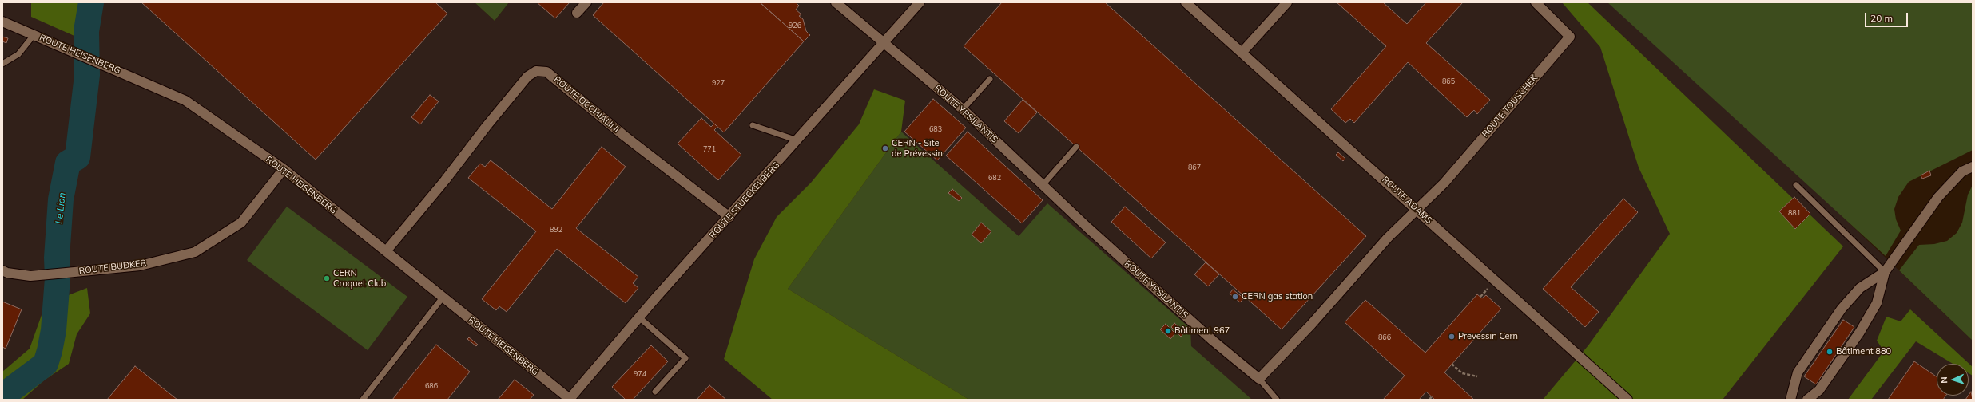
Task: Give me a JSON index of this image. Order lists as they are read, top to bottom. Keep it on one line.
{"streets":{"street":["ROUTE HEISENBERG","ROUTE OCCHIALINI","ROUTE TOUSCHEK","ROUTE YPSILANTIS","ROUTE STUECKELBERG","ROUTE ADAMS","ROUTE BUDKER"]},"crossings":[["ROUTE HEISENBERG","ROUTE OCCHIALINI"],["ROUTE HEISENBERG","ROUTE STUECKELBERG"],["ROUTE HEISENBERG","ROUTE BUDKER"],["ROUTE OCCHIALINI","ROUTE STUECKELBERG"],["ROUTE TOUSCHEK","ROUTE ADAMS"],["ROUTE YPSILANTIS","ROUTE STUECKELBERG"]],"water":["Le Lion"],"places":["CERN - Site de Prévessin","CERN Croquet Club","CERN gas station","Bâtiment 967","Prevessin Cern","Bâtiment 880"],"house_numbers":["926","865","927","683","771","867","682","881","892","866","974","686"],"scale_bar":"20 m","north":"left"}
